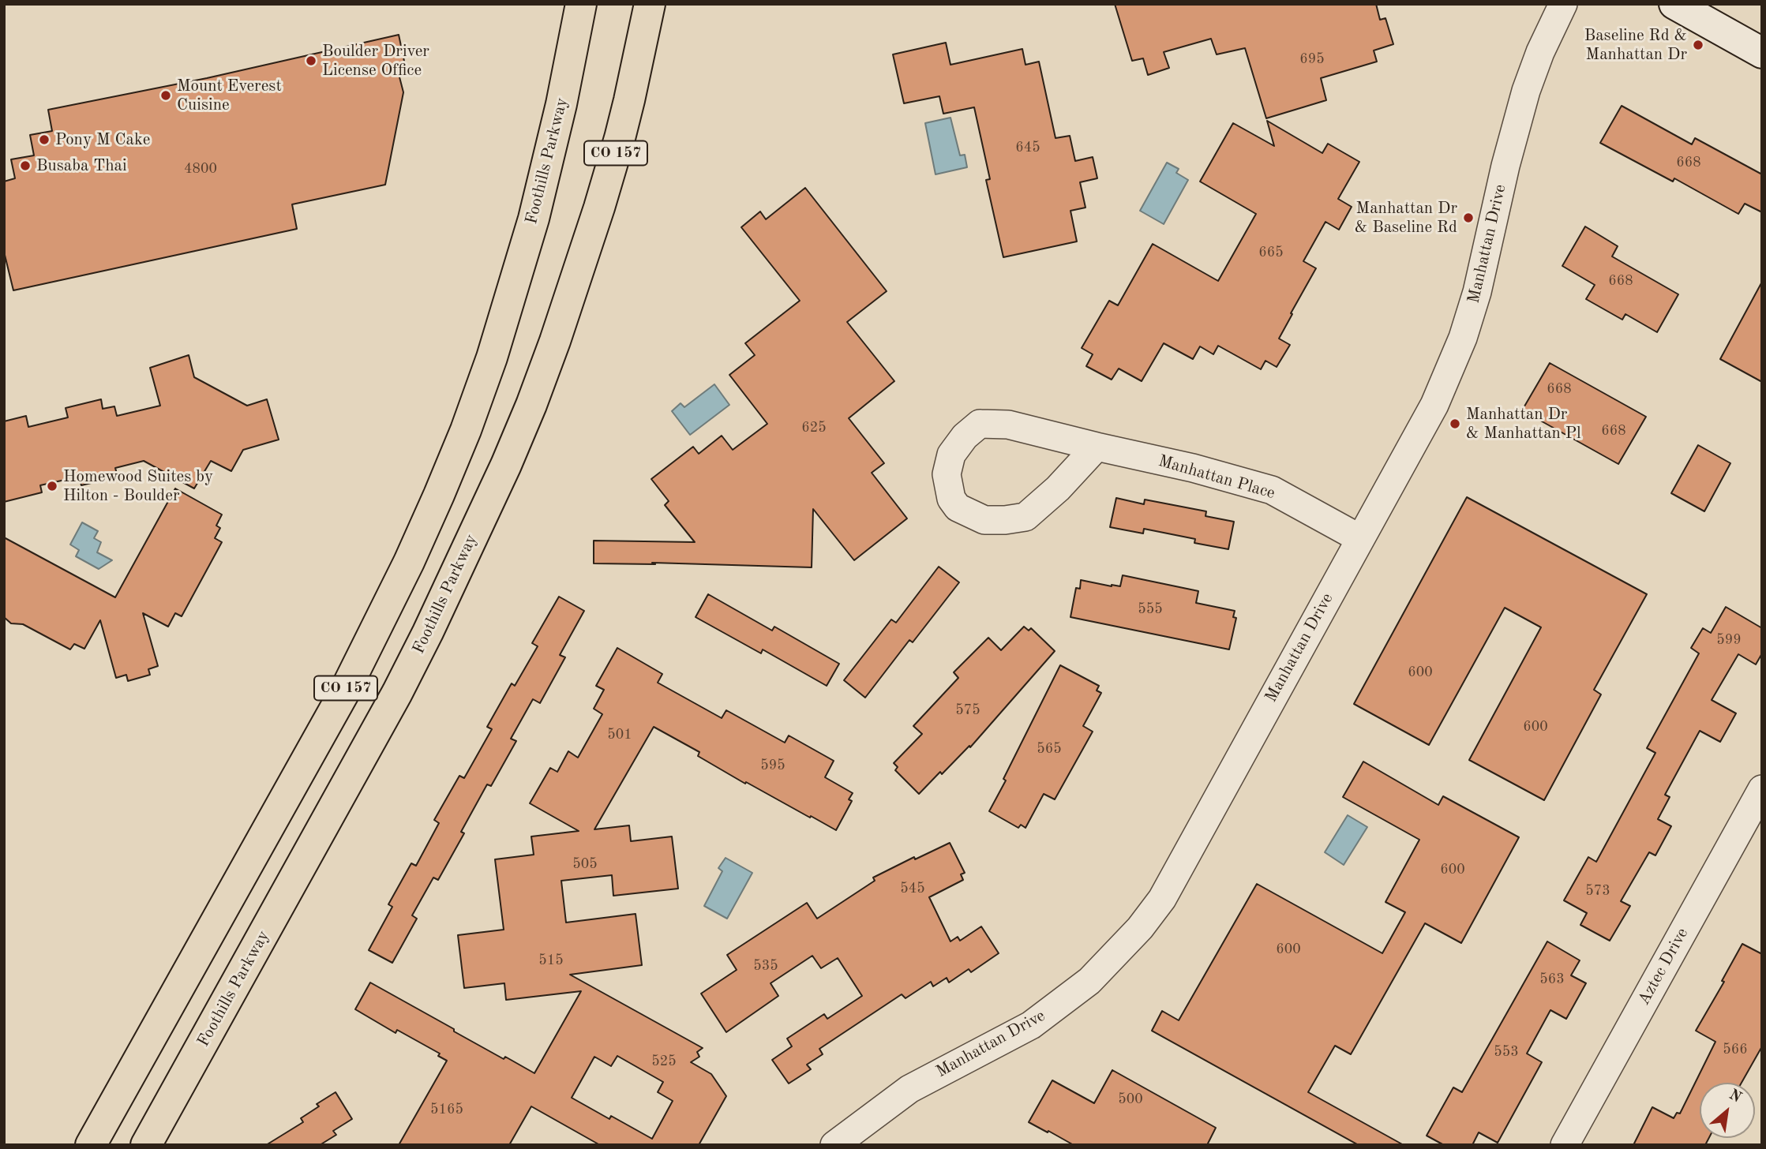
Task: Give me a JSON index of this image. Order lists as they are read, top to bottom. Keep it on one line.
{"streets":{"highway":["CO 157","Foothills Parkway"],"street":["Manhattan Drive","Manhattan Place","Aztec Drive"]},"crossings":[["Manhattan Drive","Manhattan Place"]],"places":["Baseline Rd & Manhattan Dr","Boulder Driver License Office","Mount Everest Cuisine","Pony M Cake","Busaba Thai","Manhattan Dr & Baseline Rd","Manhattan Dr & Manhattan Pl","Homewood Suites by Hilton - Boulder"],"house_numbers":["695","645","668","4800","665","668","668","625","668","555","599","600","575","600","501","565","595","505","600","545","573","600","515","535","563","566","553","525","500","5165"],"north":"top right"}
